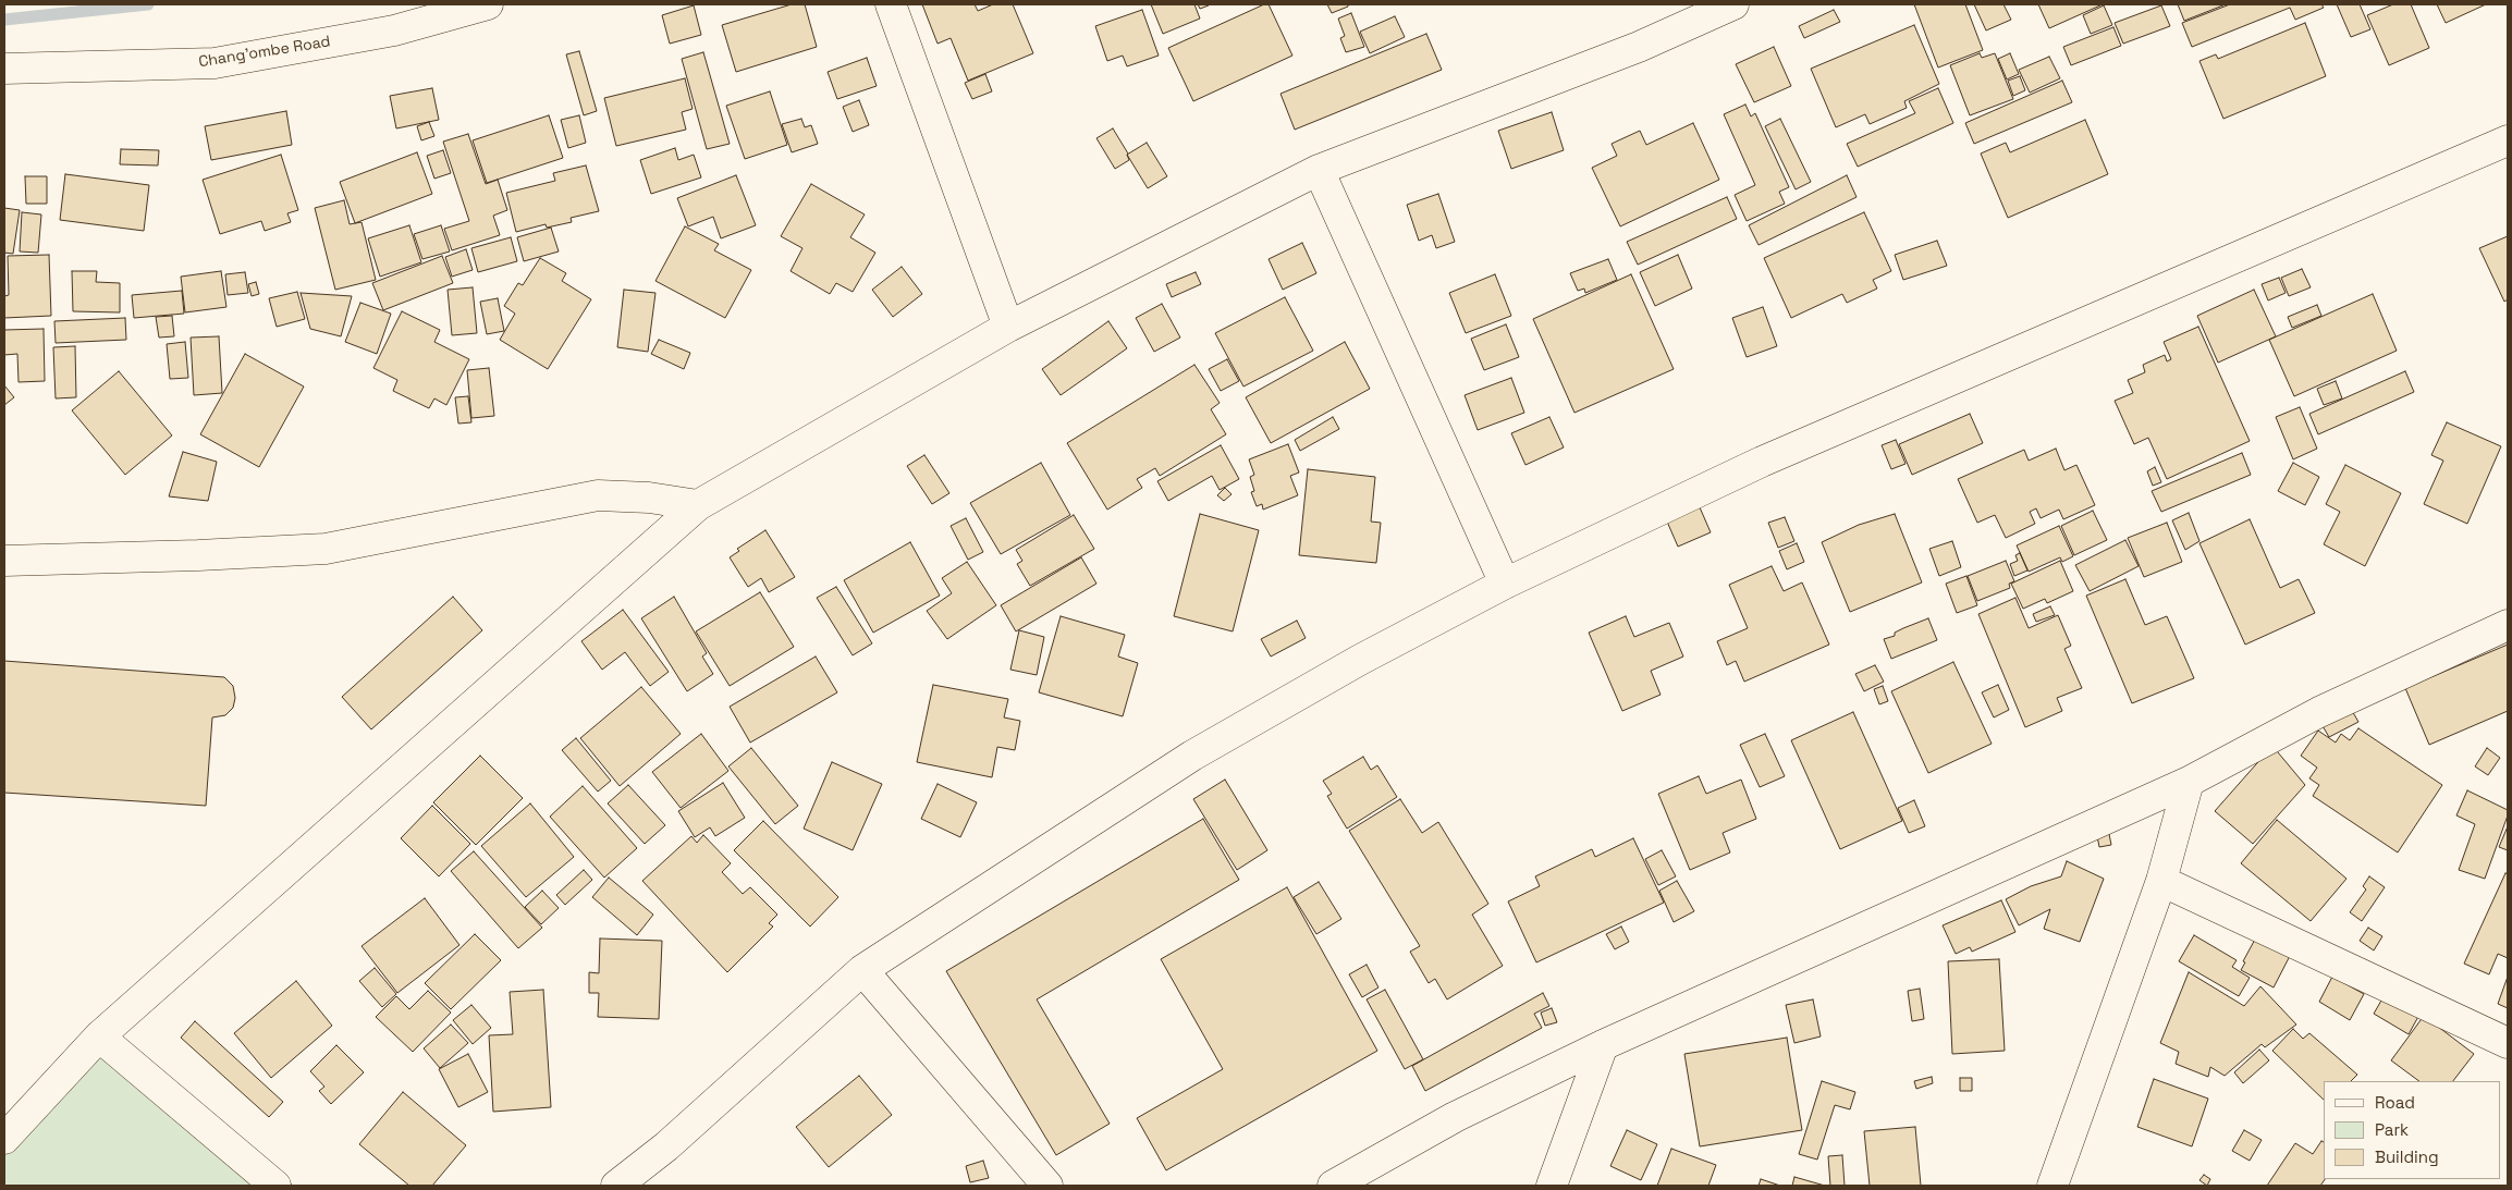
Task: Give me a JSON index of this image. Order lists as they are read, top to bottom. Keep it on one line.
{"streets":{"street":["Chang'ombe Road"]},"legend":["Road","Park","Building"]}
